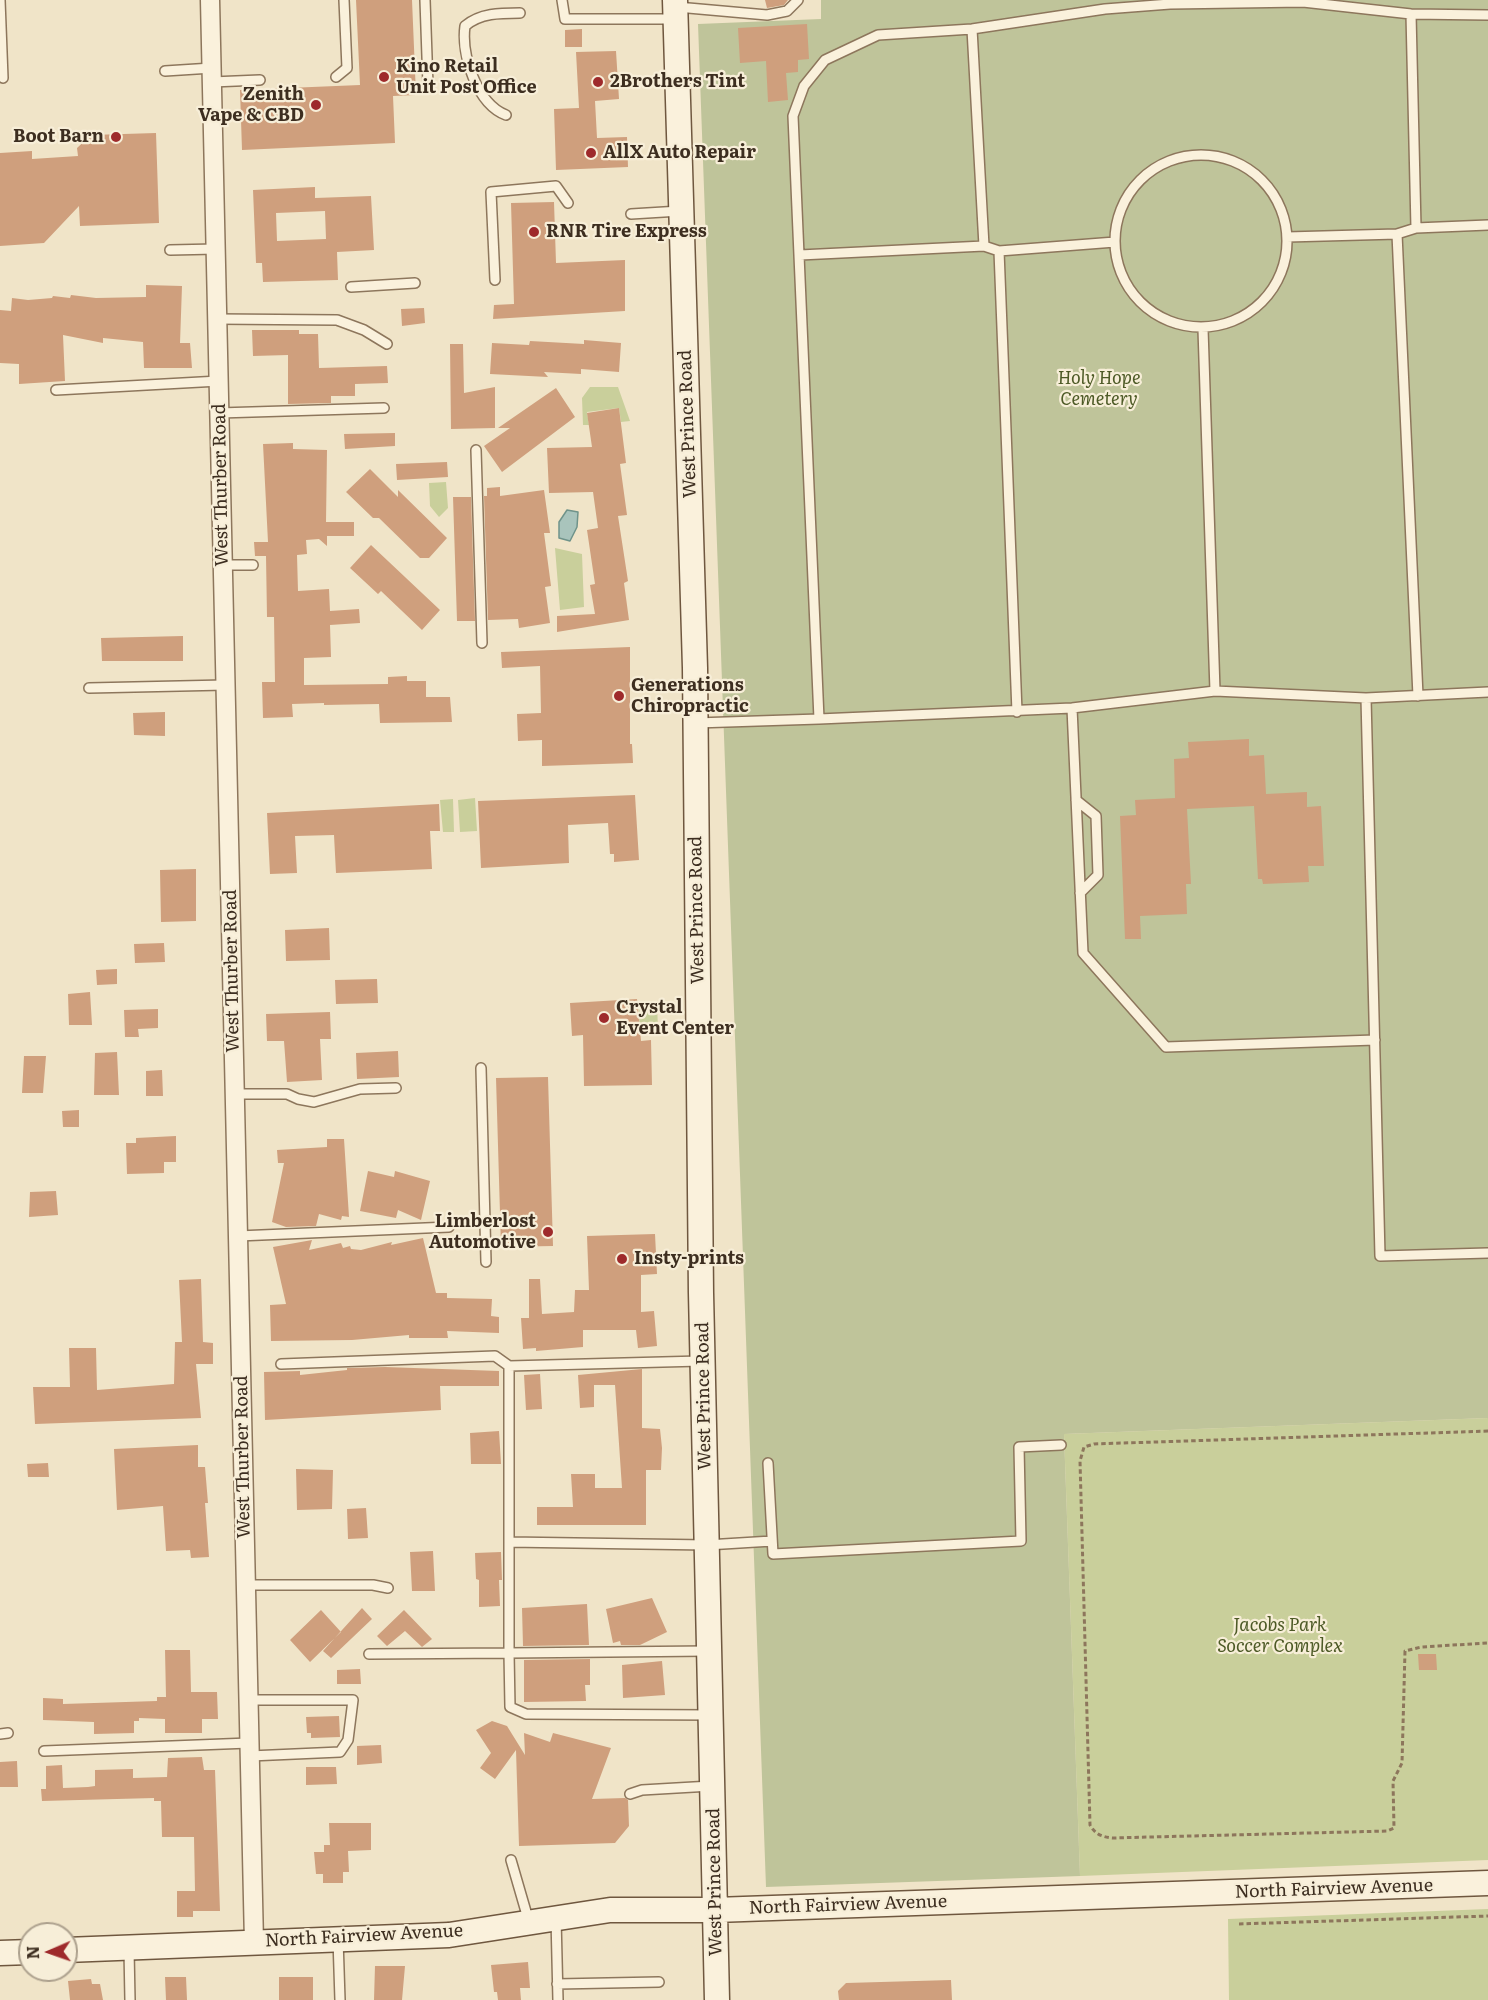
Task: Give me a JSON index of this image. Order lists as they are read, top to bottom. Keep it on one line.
{"streets":{"main road":["West Prince Road","North Fairview Avenue"],"street":["West Thurber Road"]},"crossings":[["West Prince Road","North Fairview Avenue"],["West Thurber Road","North Fairview Avenue"]],"parks":["Holy Hope Cemetery","Jacobs Park Soccer Complex"],"places":["Kino Retail Unit Post Office","2Brothers Tint","Zenith Vape & CBD","Boot Barn","AllX Auto Repair","RNR Tire Express","Generations Chiropractic","Crystal Event Center","Limberlost Automotive","Insty-prints"],"north":"left"}
